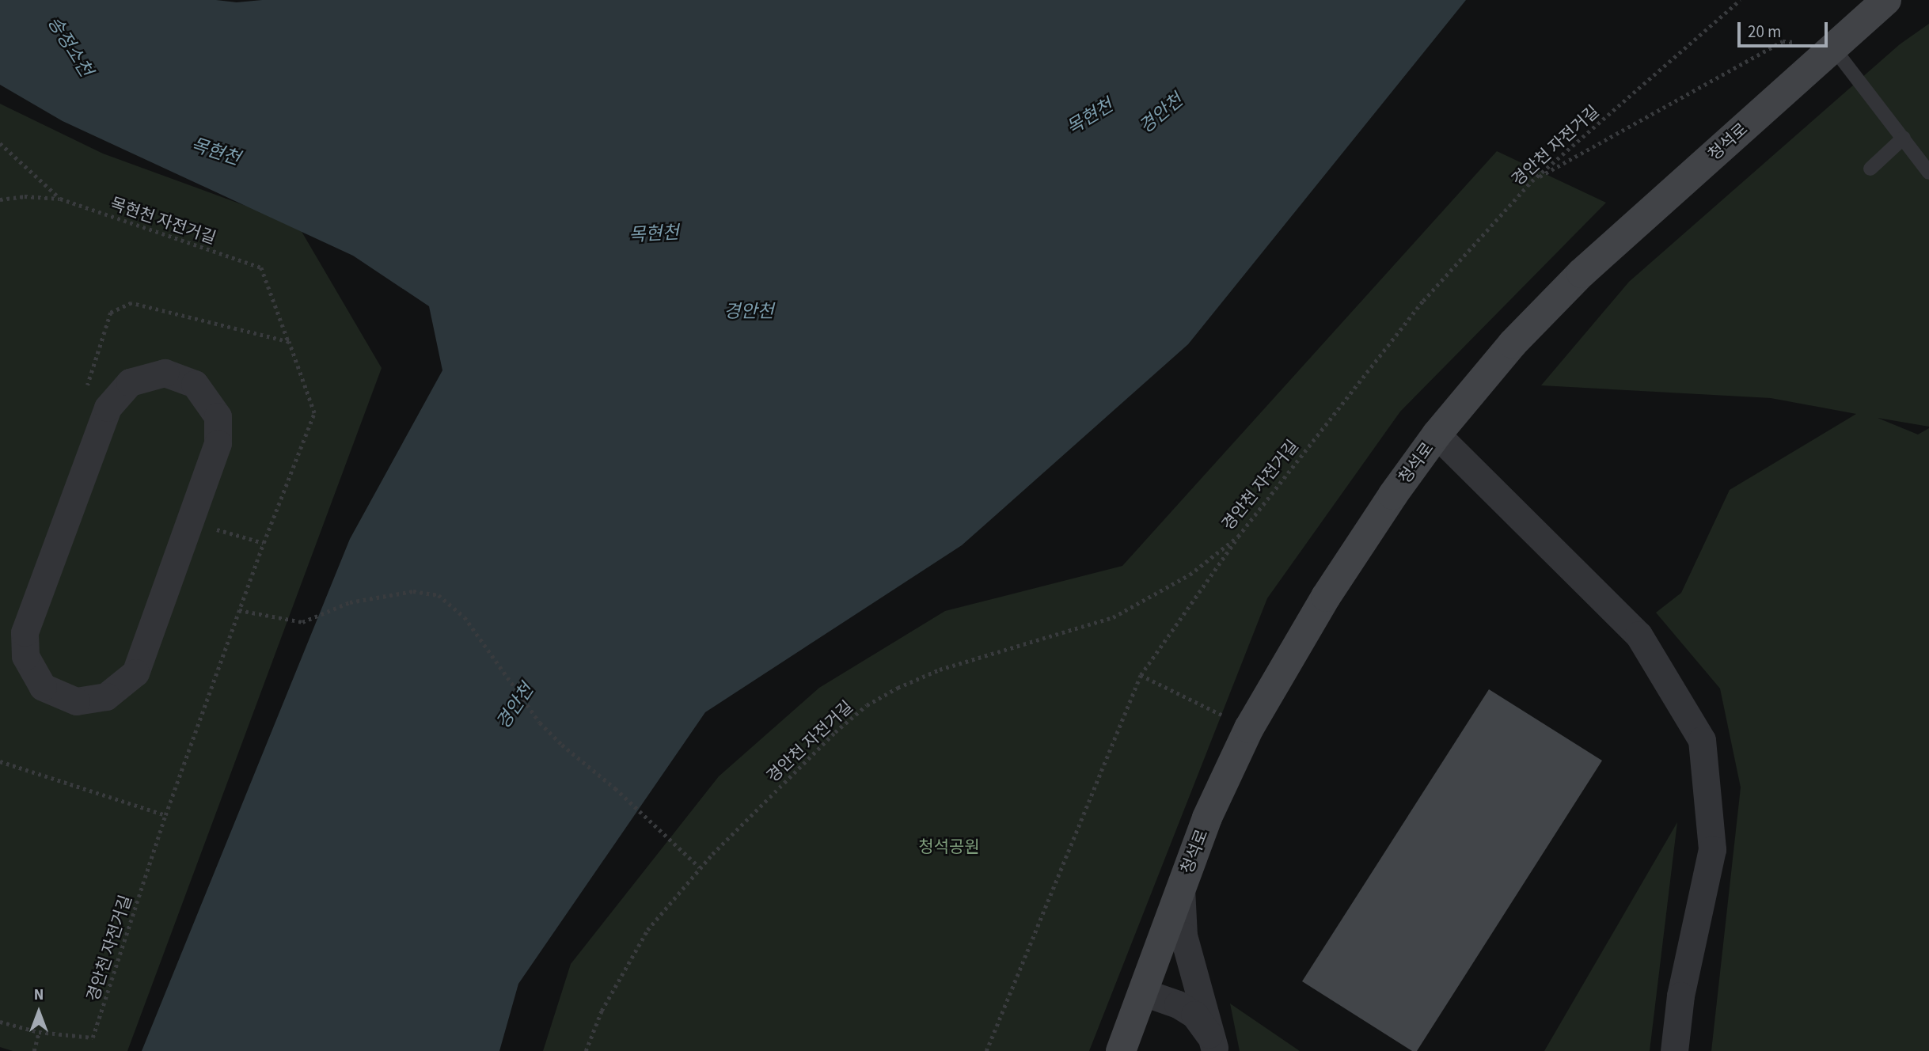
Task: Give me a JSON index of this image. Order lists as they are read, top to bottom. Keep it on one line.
{"streets":{"street":["청석로"],"path":["경안천 자전거길","목현천 자전거길"]},"water":["송정소천","경안천","목현천"],"parks":["청석공원"],"scale_bar":"20 m","north":"top"}
